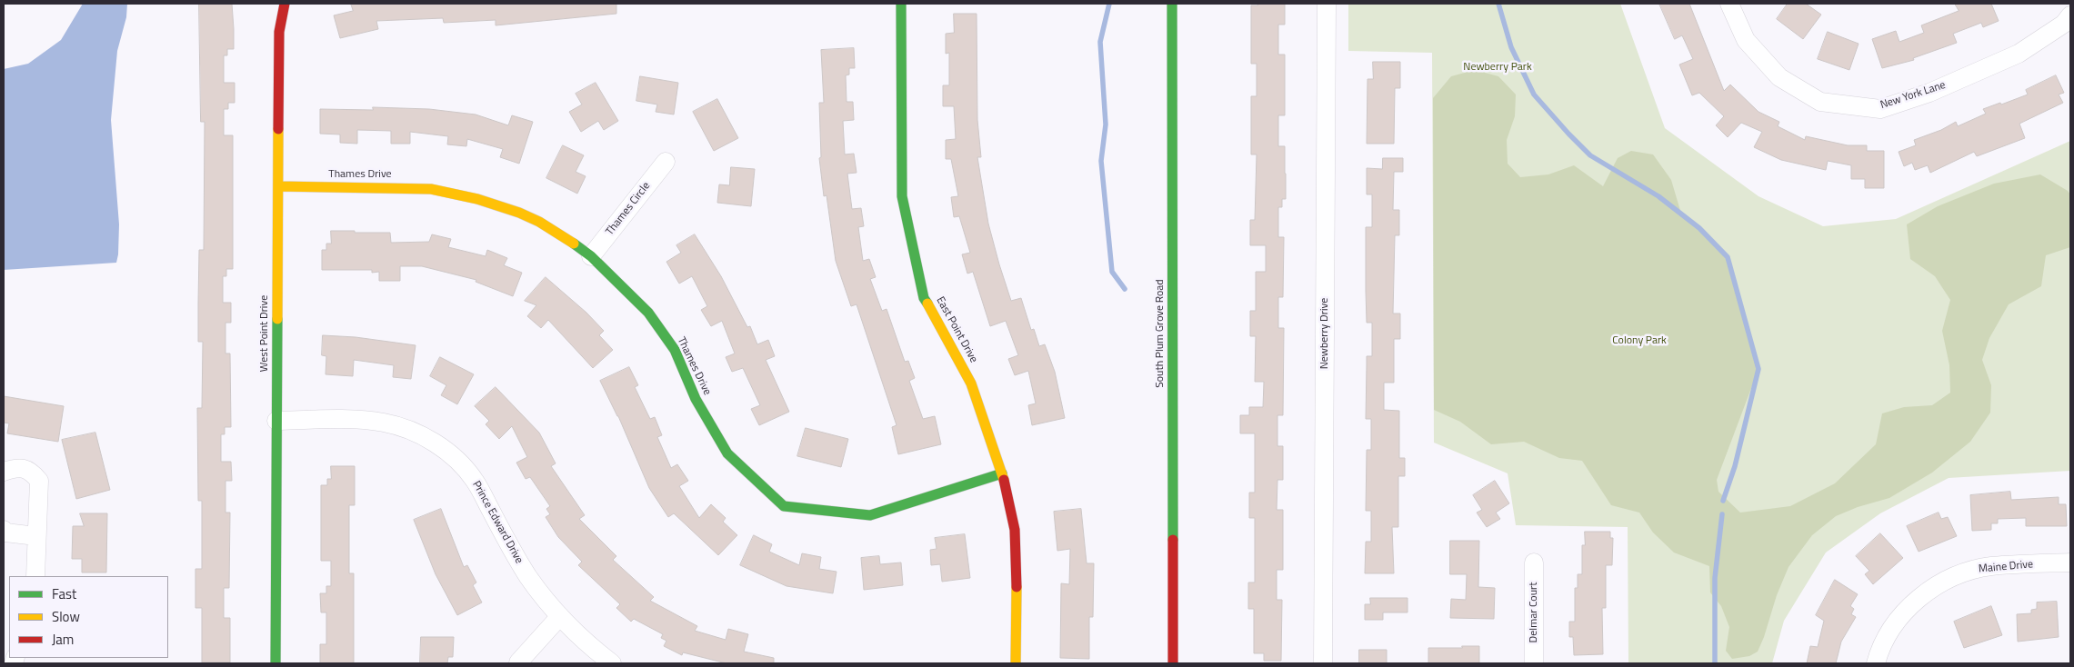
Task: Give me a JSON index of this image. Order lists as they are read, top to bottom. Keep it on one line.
{"streets":{"street":["New York Lane","Thames Drive","Thames Circle","East Point Drive","West Point Drive","South Plum Grove Road","Newberry Drive","Prince Edward Drive","Maine Drive","Delmar Court"]},"crossings":[["Thames Drive","Thames Circle"],["Thames Drive","East Point Drive"],["Thames Drive","West Point Drive"],["West Point Drive","Prince Edward Drive"]],"parks":["Newberry Park","Colony Park"],"legend":["Fast","Slow","Jam"]}
